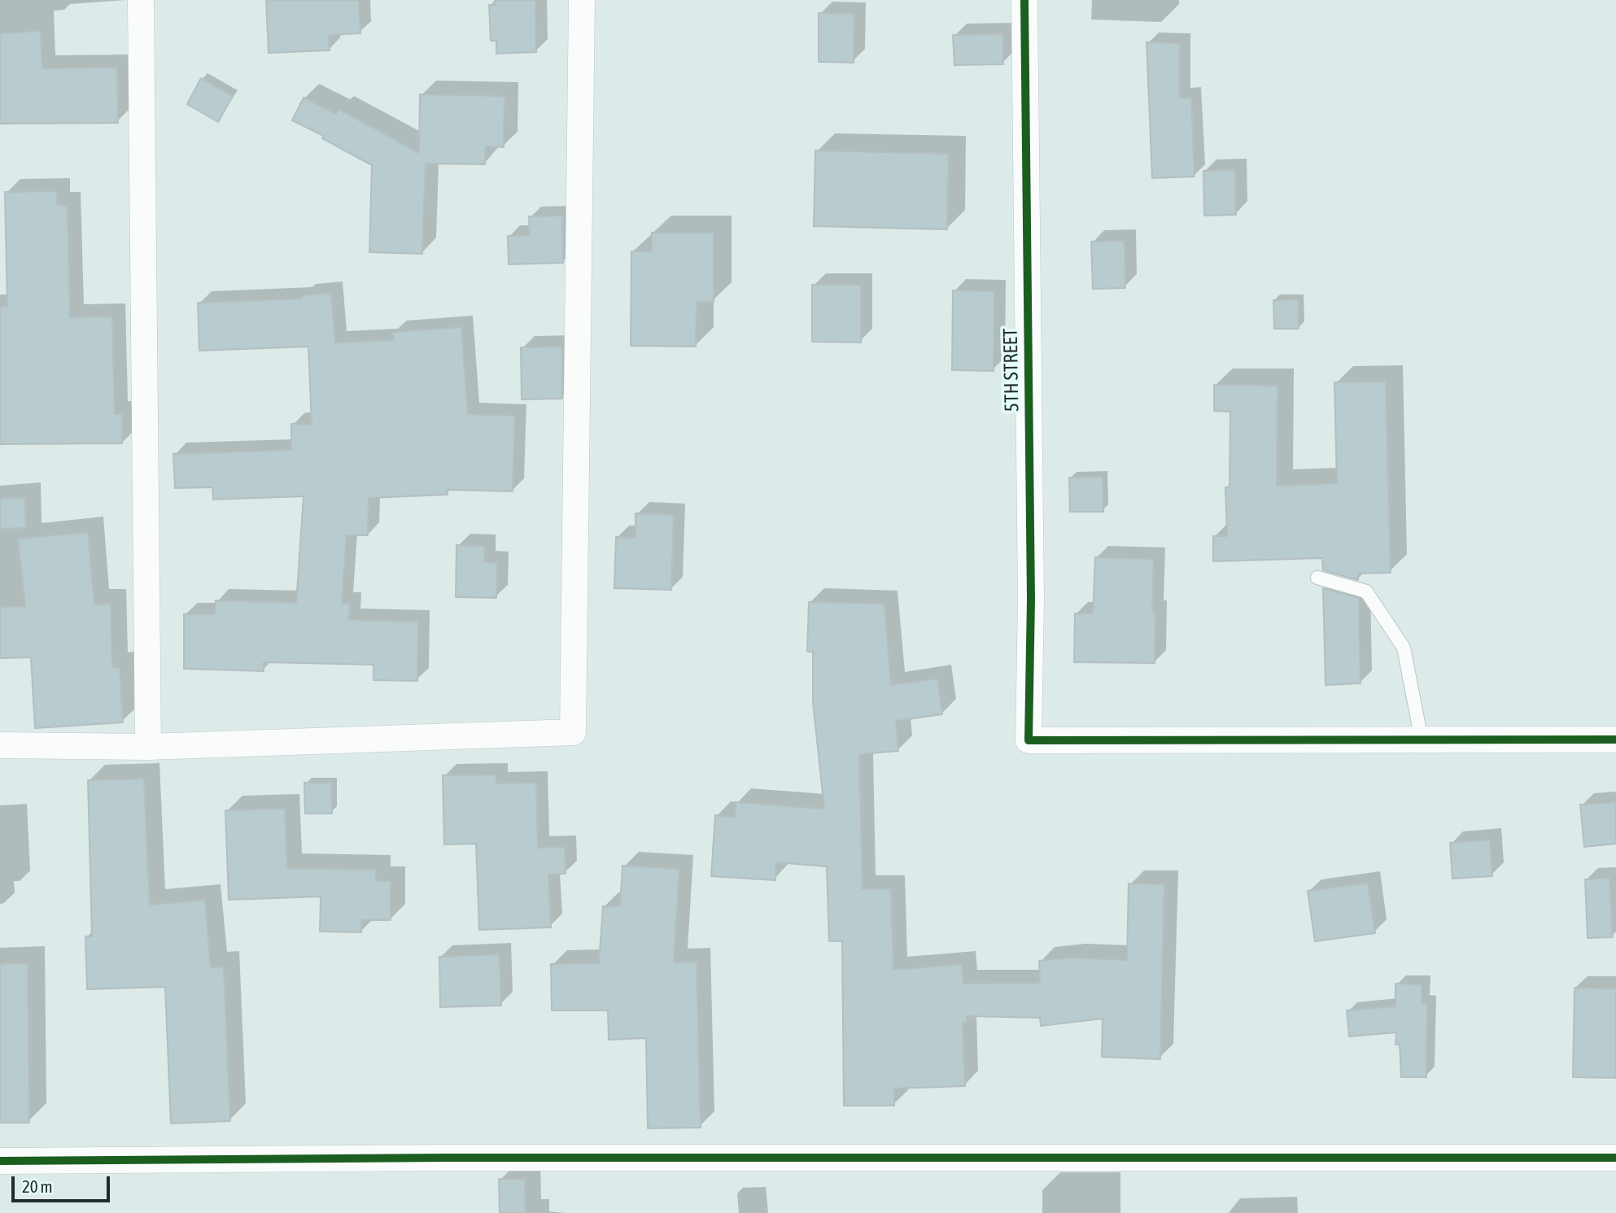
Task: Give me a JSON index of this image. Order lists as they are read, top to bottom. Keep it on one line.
{"streets":{"street":["5TH STREET"]},"scale_bar":"20 m"}
